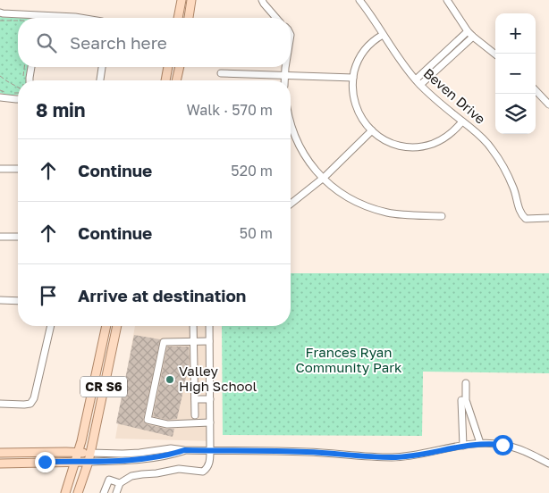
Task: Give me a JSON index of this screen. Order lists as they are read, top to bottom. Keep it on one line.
{"streets":{"main road":["CR S6"],"street":["Beven Drive"]},"parks":["Frances Ryan Community Park"],"places":["Valley High School"],"page":{"map_buttons":["+","−"],"search":"Search here","heading":["8 min","Walk · 570 m"],"list":[["Continue","520 m"],["Continue","50 m"],"Arrive at destination"]}}
